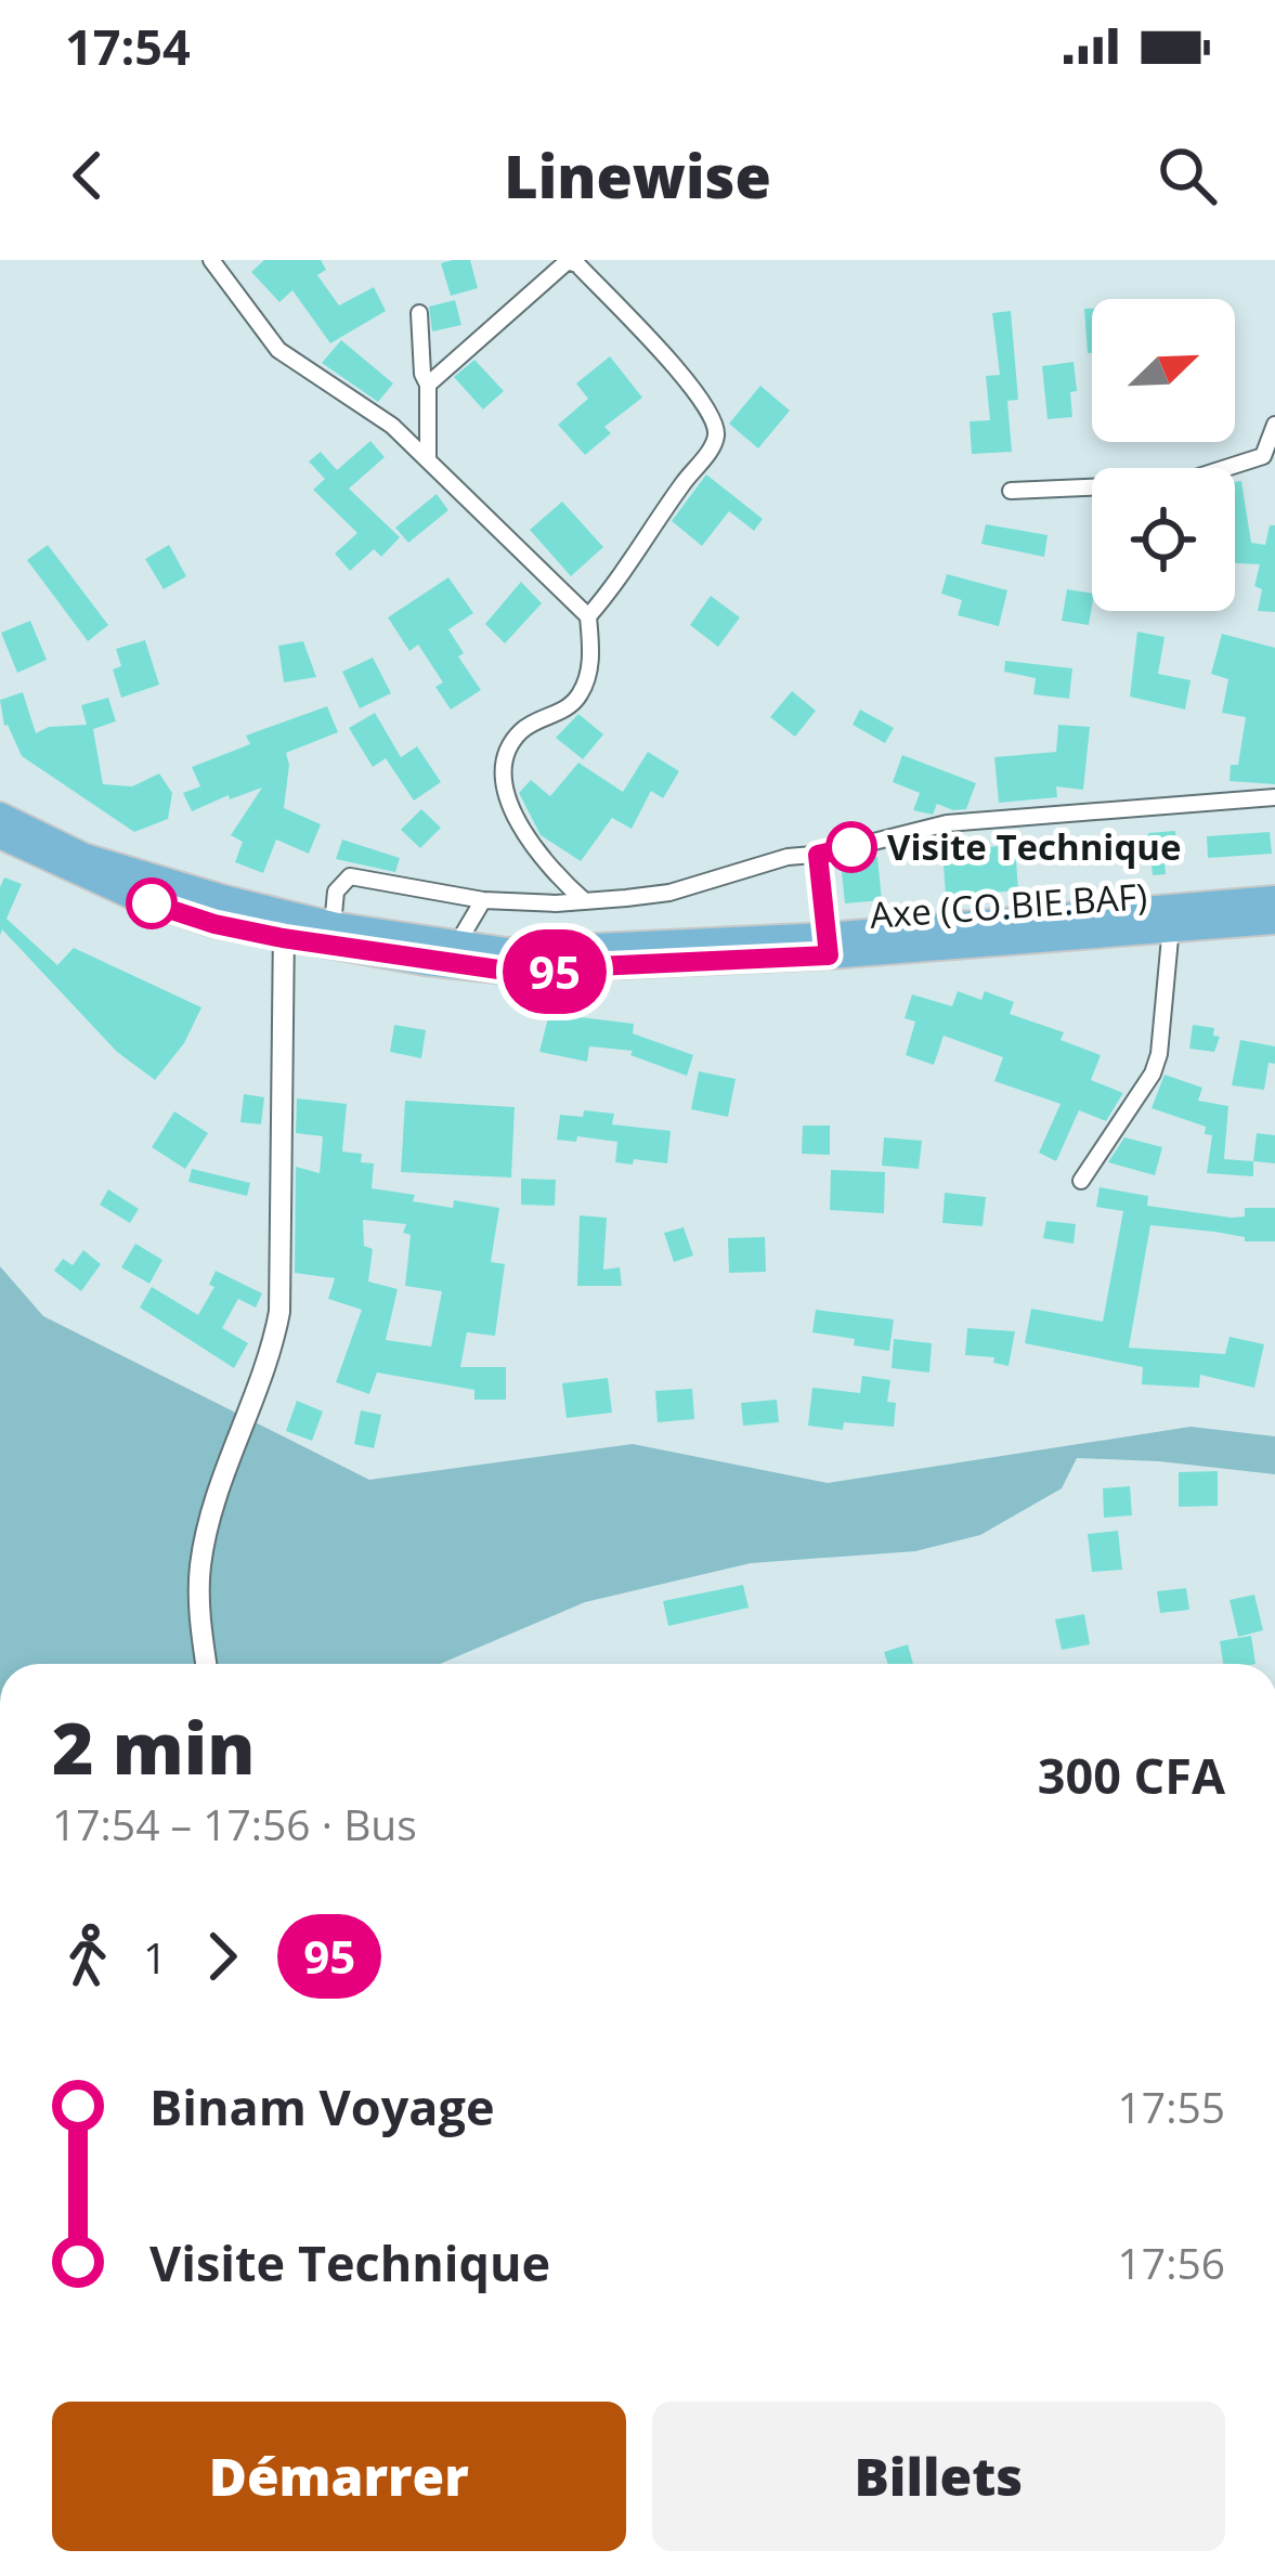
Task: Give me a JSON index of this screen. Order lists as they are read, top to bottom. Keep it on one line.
{"streets":{"highway":["Axe (CO.BIE.BAF)"]},"places":["Visite Technique"],"lines":["bus line 95"],"north":"top right","page":{"status":"17:54","header":"Linewise","on_map":"95","heading":["2 min","17:54 – 17:56 · Bus","300 CFA"],"legs":["1","95"],"list":[{"name":"Binam Voyage","value":"17:55"},{"name":"Visite Technique","value":"17:56"}],"buttons":["Démarrer","Billets"]}}
